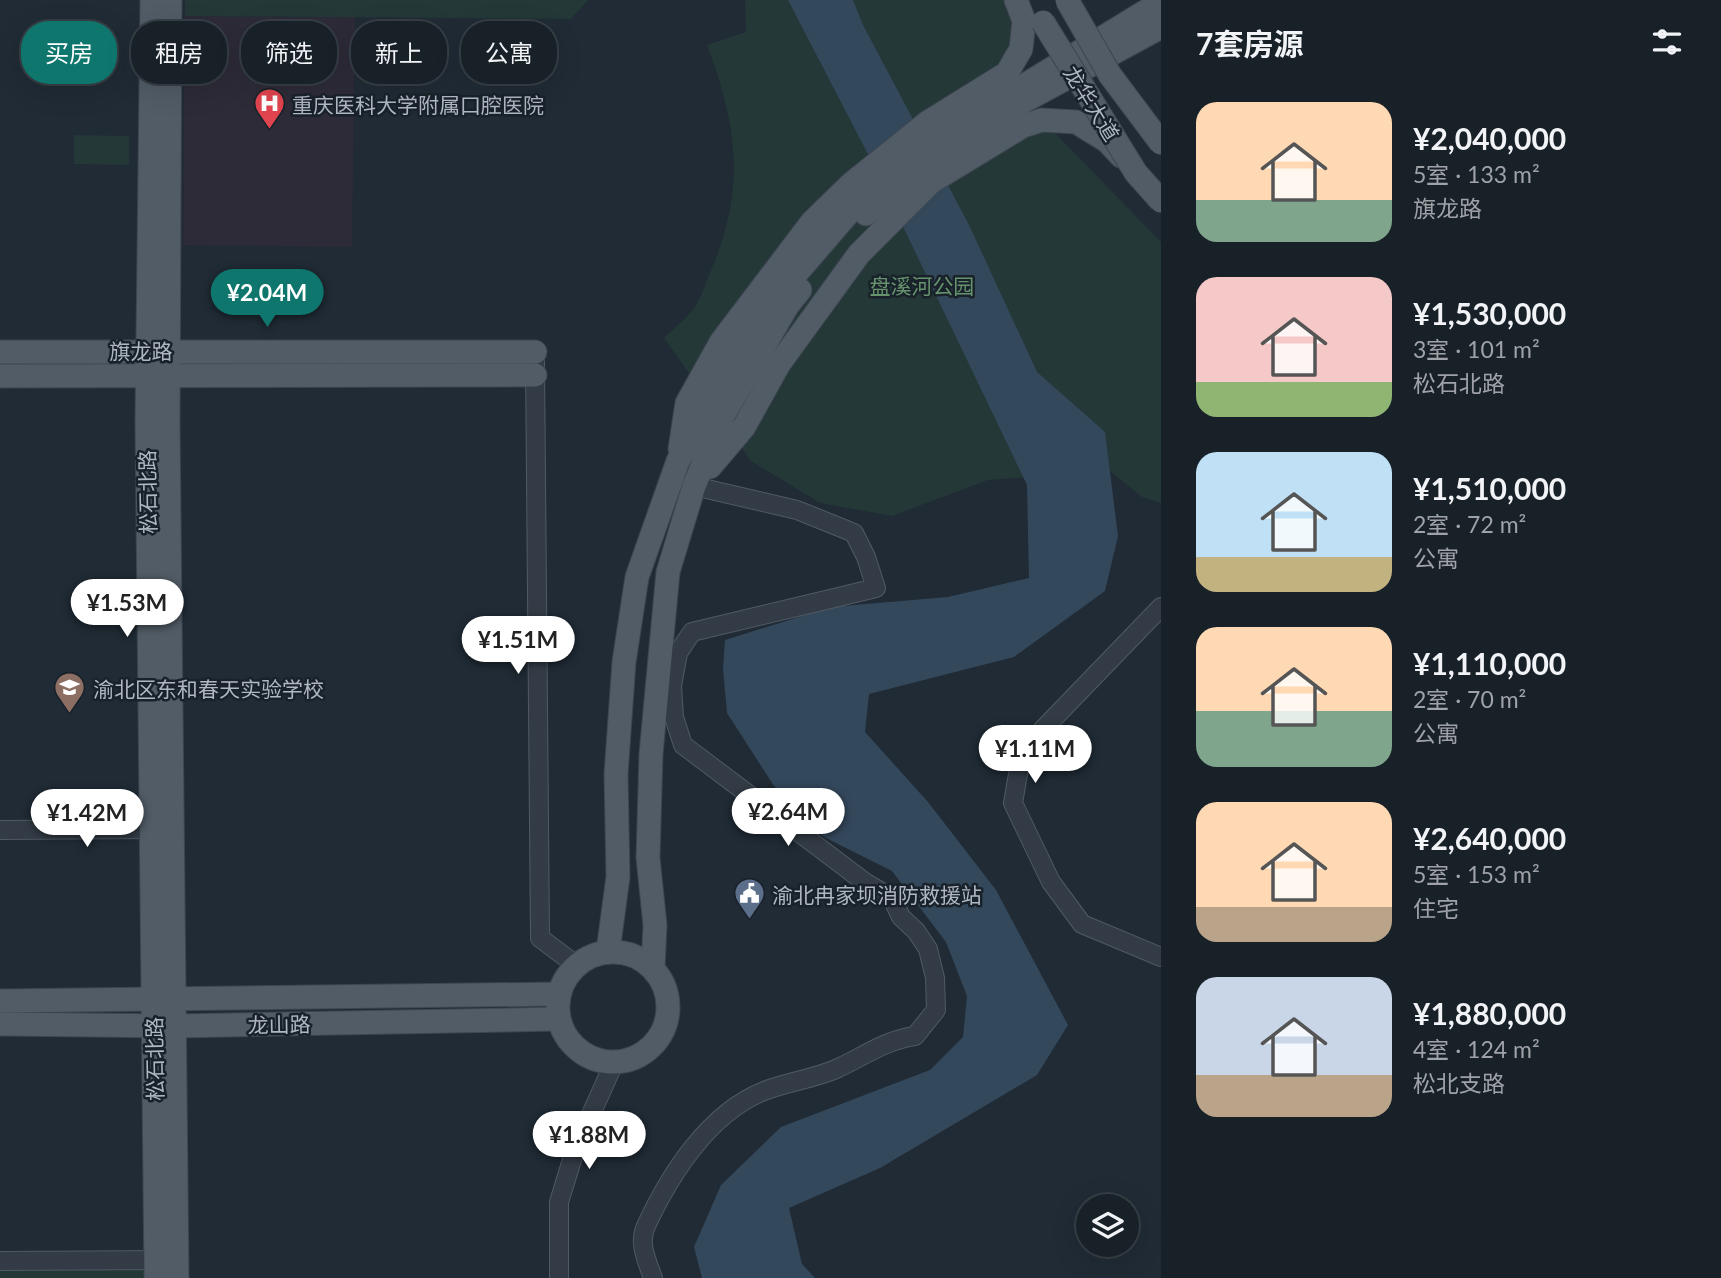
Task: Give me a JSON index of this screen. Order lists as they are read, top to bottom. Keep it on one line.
{"streets":{"main road":["龙华大道","旗龙路","松石北路","龙山路"]},"crossings":[["旗龙路","松石北路"],["松石北路","龙山路"]],"parks":["盘溪河公园"],"places":{"hospital":["重庆医科大学附属口腔医院"],"school or university":["渝北区东和春天实验学校"],"public building":["渝北冉家坝消防救援站"]},"page":{"heading":"7套房源","chip":["买房","租房","筛选","新上","公寓"],"list":[{"name":"¥2,040,000","note":"5室 · 133 m² · 旗龙路"},{"name":"¥1,530,000","note":"3室 · 101 m² · 松石北路"},{"name":"¥1,510,000","note":"2室 · 72 m² · 公寓"},{"name":"¥1,110,000","note":"2室 · 70 m² · 公寓"},{"name":"¥2,640,000","note":"5室 · 153 m² · 住宅"},{"name":"¥1,880,000","note":"4室 · 124 m² · 松北支路"}],"price":["¥2.04M","¥1.53M","¥1.51M","¥1.11M","¥2.64M","¥1.42M","¥1.88M"]}}
